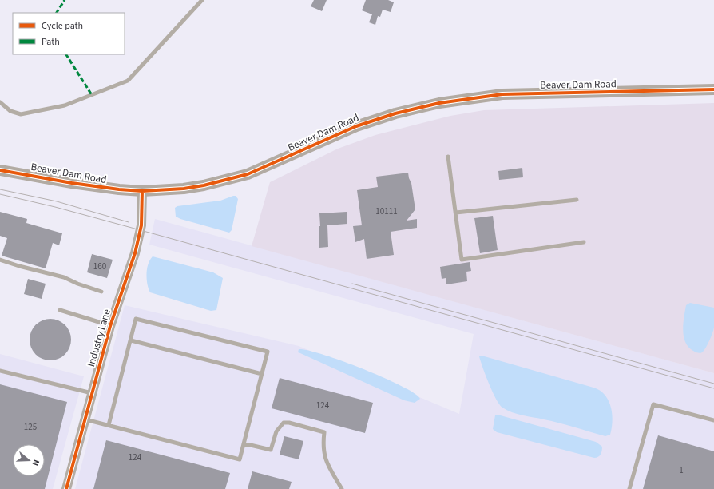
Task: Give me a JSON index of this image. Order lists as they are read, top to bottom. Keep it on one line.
{"streets":{"main road":["Beaver Dam Road"],"street":["Industry Lane"]},"crossings":[["Beaver Dam Road","Industry Lane"]],"house_numbers":["10111","160","124","125","124","1"],"legend":["Cycle path","Path"],"north":"right"}
